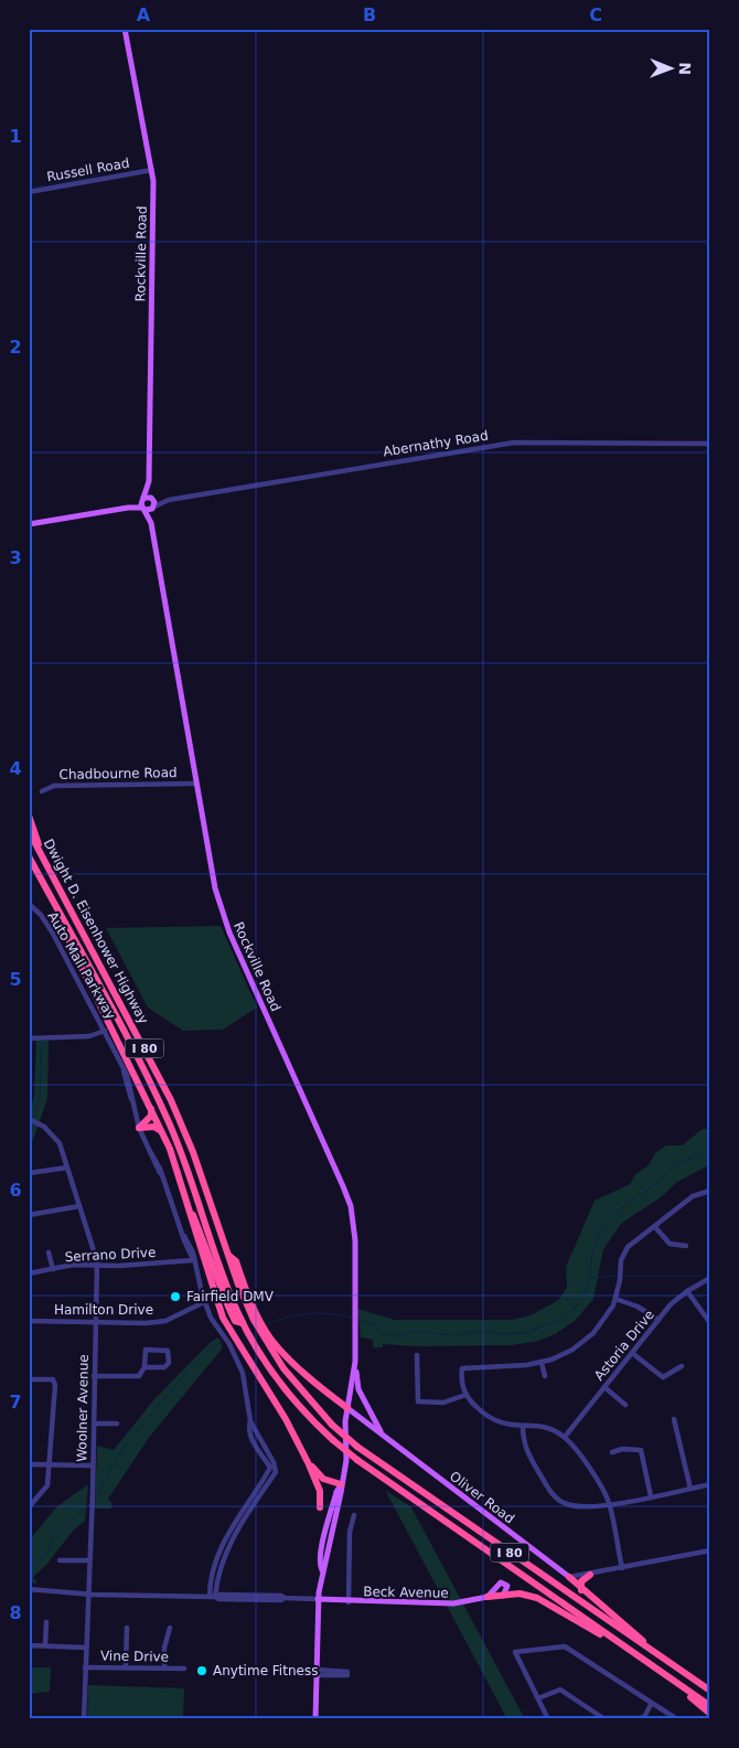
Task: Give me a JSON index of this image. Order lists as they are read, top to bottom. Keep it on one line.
{"streets":{"highway":["Dwight D. Eisenhower Highway","I 80"],"main road":["Rockville Road","Oliver Road","Beck Avenue"],"street":["Russell Road","Abernathy Road","Chadbourne Road","Auto Mall Parkway","Serrano Drive","Hamilton Drive","Astoria Drive","Woolner Avenue","Vine Drive"]},"crossings":[["Russell Road","Rockville Road"],["Rockville Road","Abernathy Road"],["Rockville Road","Chadbourne Road"],["Rockville Road","Oliver Road"],["Rockville Road","Beck Avenue"],["Auto Mall Parkway","Serrano Drive"],["Auto Mall Parkway","Hamilton Drive"],["Serrano Drive","Woolner Avenue"],["Hamilton Drive","Woolner Avenue"],["Woolner Avenue","Beck Avenue"],["Woolner Avenue","Vine Drive"]],"places":["Fairfield DMV","Anytime Fitness"],"north":"right","grid":{"columns":["A","B","C"],"rows":["1","2","3","4","5","6","7","8"]}}
